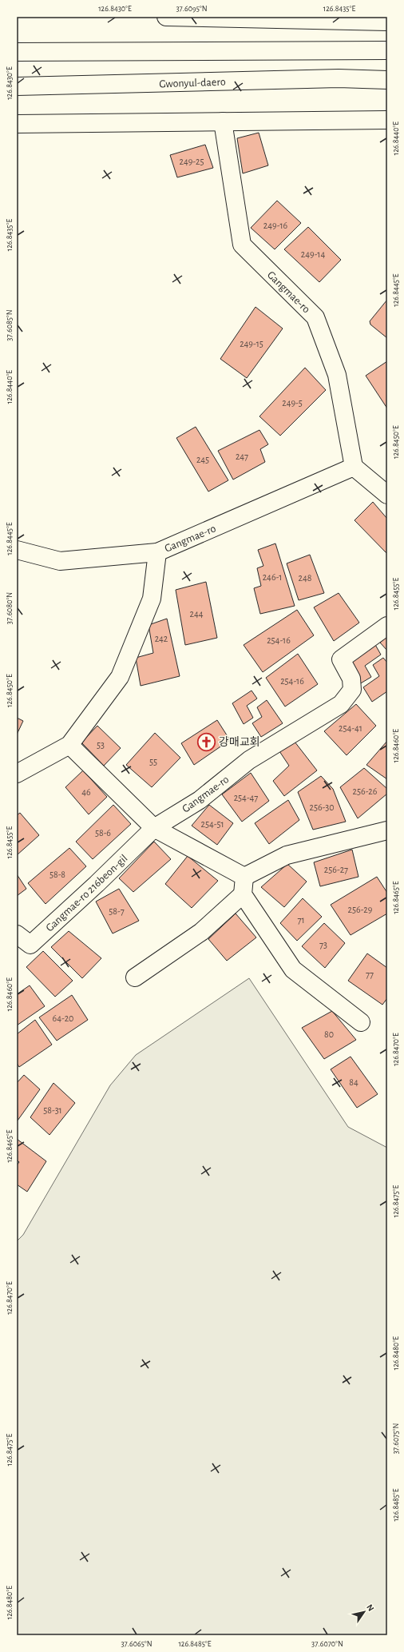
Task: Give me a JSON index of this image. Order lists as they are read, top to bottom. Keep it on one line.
{"streets":{"main road":["Gwonyul-daero","Gangmae-ro","Gangmae-ro 216beon-gil"]},"crossings":[["Gangmae-ro","Gangmae-ro 216beon-gil"]],"places":{"church":["강매교회"]},"house_numbers":["249-25","249-16","249-14","249-15","249-5","247","245","246-1","248","244","242","254-16","254-16","254-41","53","55","256-26","46","254-47","256-30","254-51","58-6","256-27","58-8","256-29","58-7","71","73","77","64-20","80","84","58-31"],"north":"top right","coordinates":["126.8430°E","37.6095°N","126.8435°E","126.8440°E","126.8445°E","37.6085°N","126.8450°E","126.8455°E","37.6080°N","126.8460°E","126.8465°E","126.8470°E","126.8475°E","126.8480°E","37.6075°N","126.8485°E","37.6065°N","37.6070°N"]}
